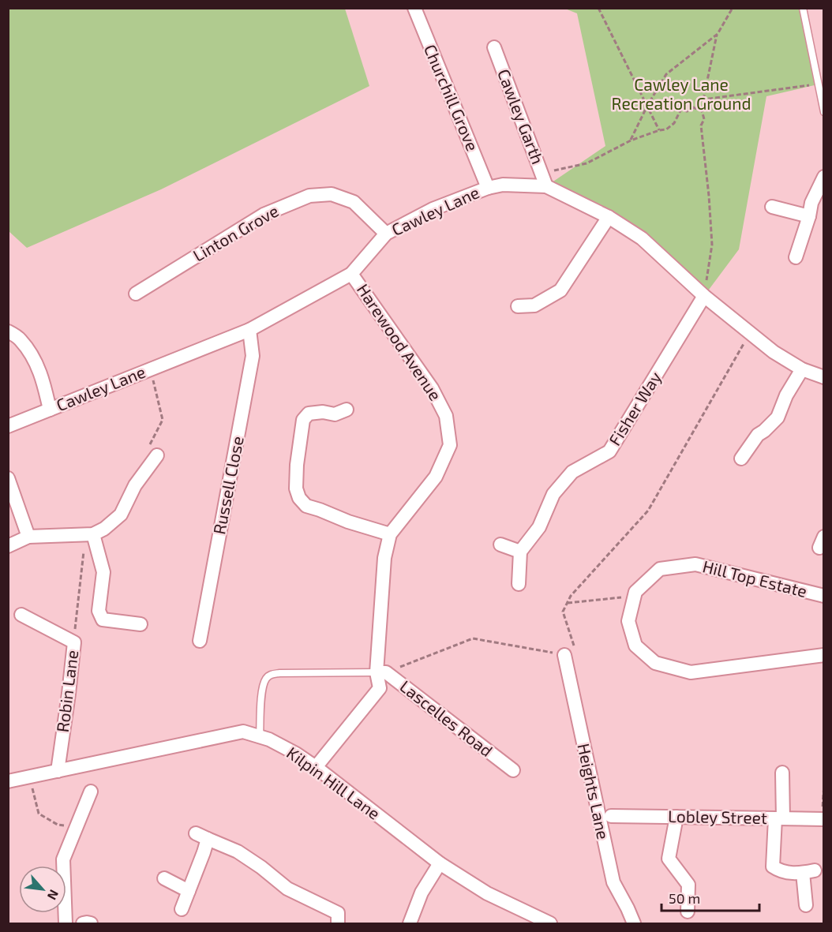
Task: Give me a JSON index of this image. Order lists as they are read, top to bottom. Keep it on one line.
{"streets":{"street":["Churchill Grove","Cawley Garth","Cawley Lane","Linton Grove","Harewood Avenue","Fisher Way","Russell Close","Hill Top Estate","Robin Lane","Lascelles Road","Kilpin Hill Lane","Heights Lane","Lobley Street"]},"crossings":[["Churchill Grove","Cawley Lane"],["Cawley Garth","Cawley Lane"],["Cawley Lane","Linton Grove"],["Cawley Lane","Harewood Avenue"],["Cawley Lane","Fisher Way"],["Cawley Lane","Russell Close"],["Harewood Avenue","Lascelles Road"],["Harewood Avenue","Kilpin Hill Lane"],["Robin Lane","Kilpin Hill Lane"]],"parks":["Cawley Lane Recreation Ground"],"scale_bar":"50 m","north":"bottom right"}
